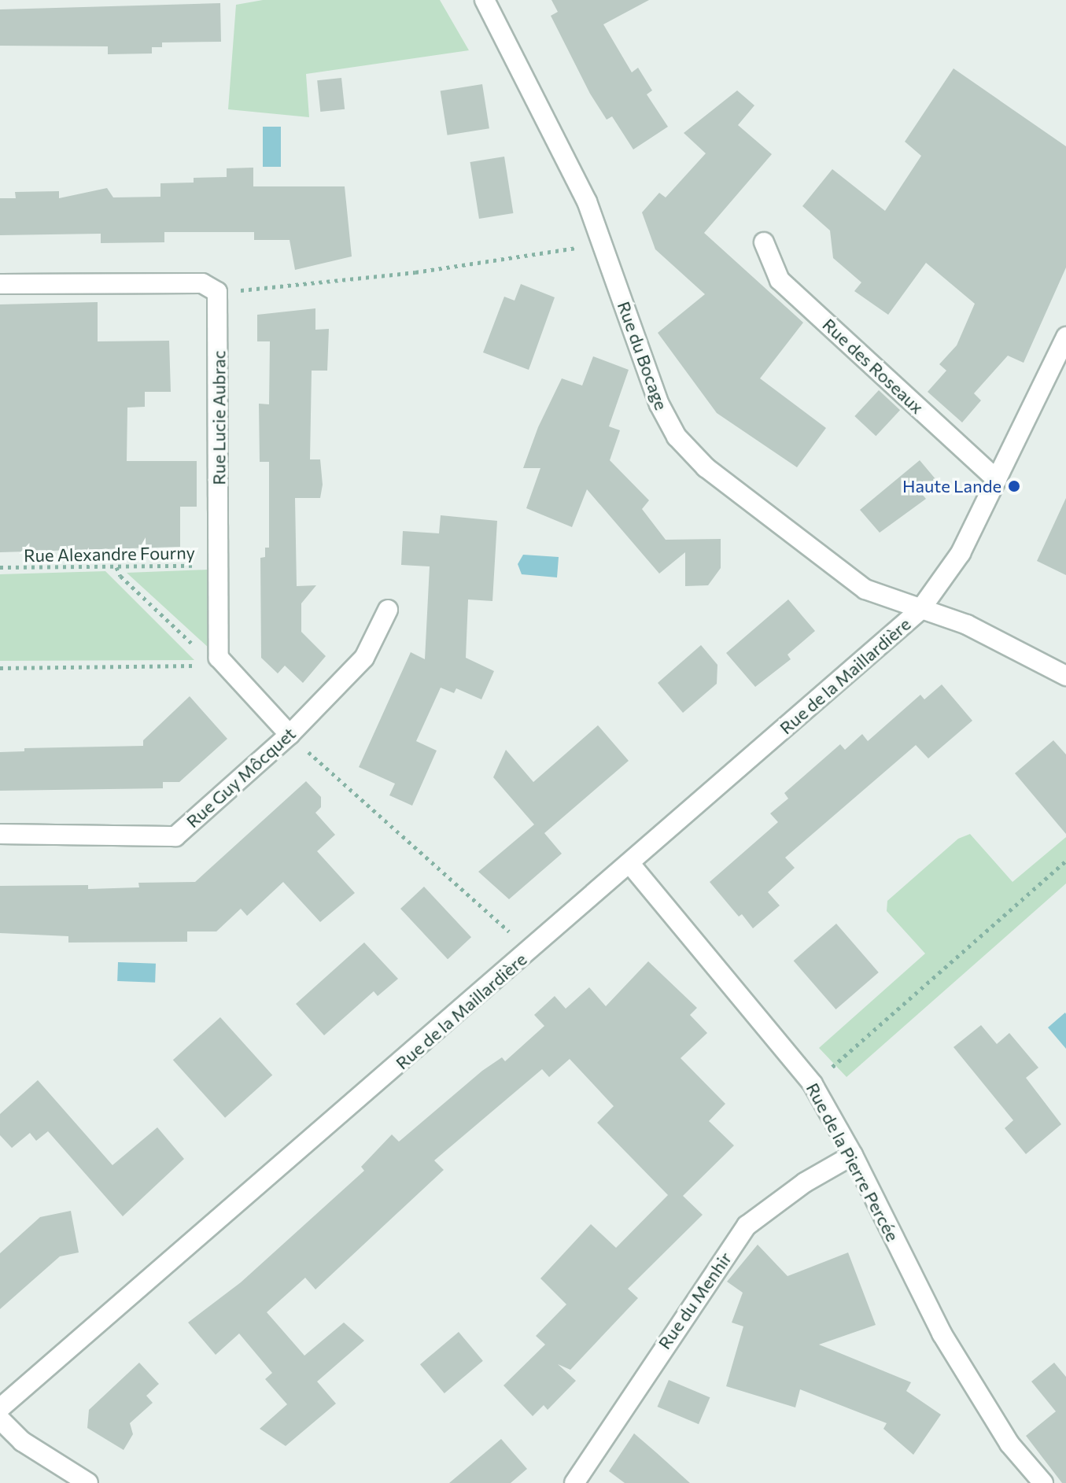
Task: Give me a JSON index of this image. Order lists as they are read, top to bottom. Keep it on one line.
{"streets":{"street":["Rue du Bocage","Rue des Roseaux","Rue Lucie Aubrac","Rue de la Maillardière","Rue Guy Môcquet","Rue de la Pierre Percée","Rue du Menhir"],"path":["Rue Alexandre Fourny"]},"crossings":[["Rue du Bocage","Rue de la Maillardière"],["Rue des Roseaux","Rue de la Maillardière"],["Rue Lucie Aubrac","Rue Alexandre Fourny"],["Rue de la Maillardière","Rue de la Pierre Percée"],["Rue de la Pierre Percée","Rue du Menhir"]],"places":["Haute Lande"]}
